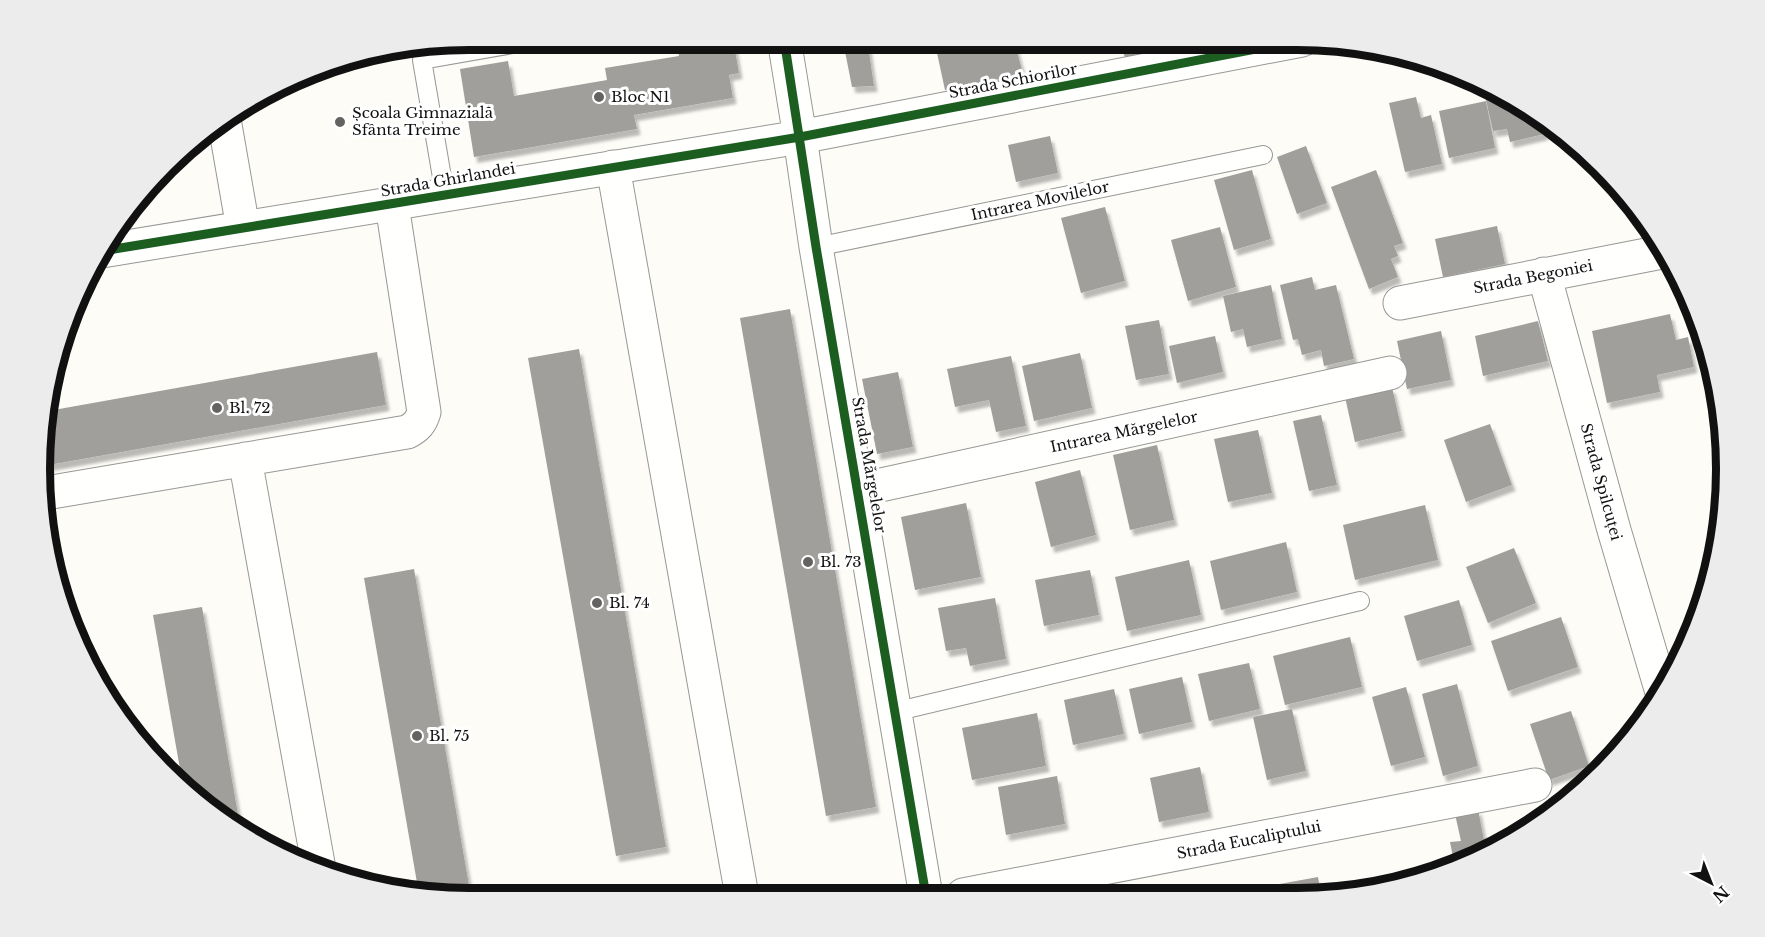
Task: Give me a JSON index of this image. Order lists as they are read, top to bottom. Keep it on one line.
{"streets":{"street":["Strada Schiorilor","Strada Ghirlandei","Strada Begoniei","Intrarea Mărgelelor","Strada Mărgelelor","Strada Spilcuței","Strada Eucaliptului"],"lane":["Intrarea Movilelor"]},"crossings":[["Strada Schiorilor","Strada Ghirlandei"],["Strada Schiorilor","Strada Mărgelelor"],["Strada Ghirlandei","Strada Mărgelelor"],["Intrarea Movilelor","Strada Mărgelelor"],["Strada Begoniei","Strada Spilcuței"],["Intrarea Mărgelelor","Strada Mărgelelor"]],"places":["Bloc N1","Școala Gimnazială Sfânta Treime","Bl. 72","Bl. 73","Bl. 74","Bl. 75"],"north":"bottom right"}
